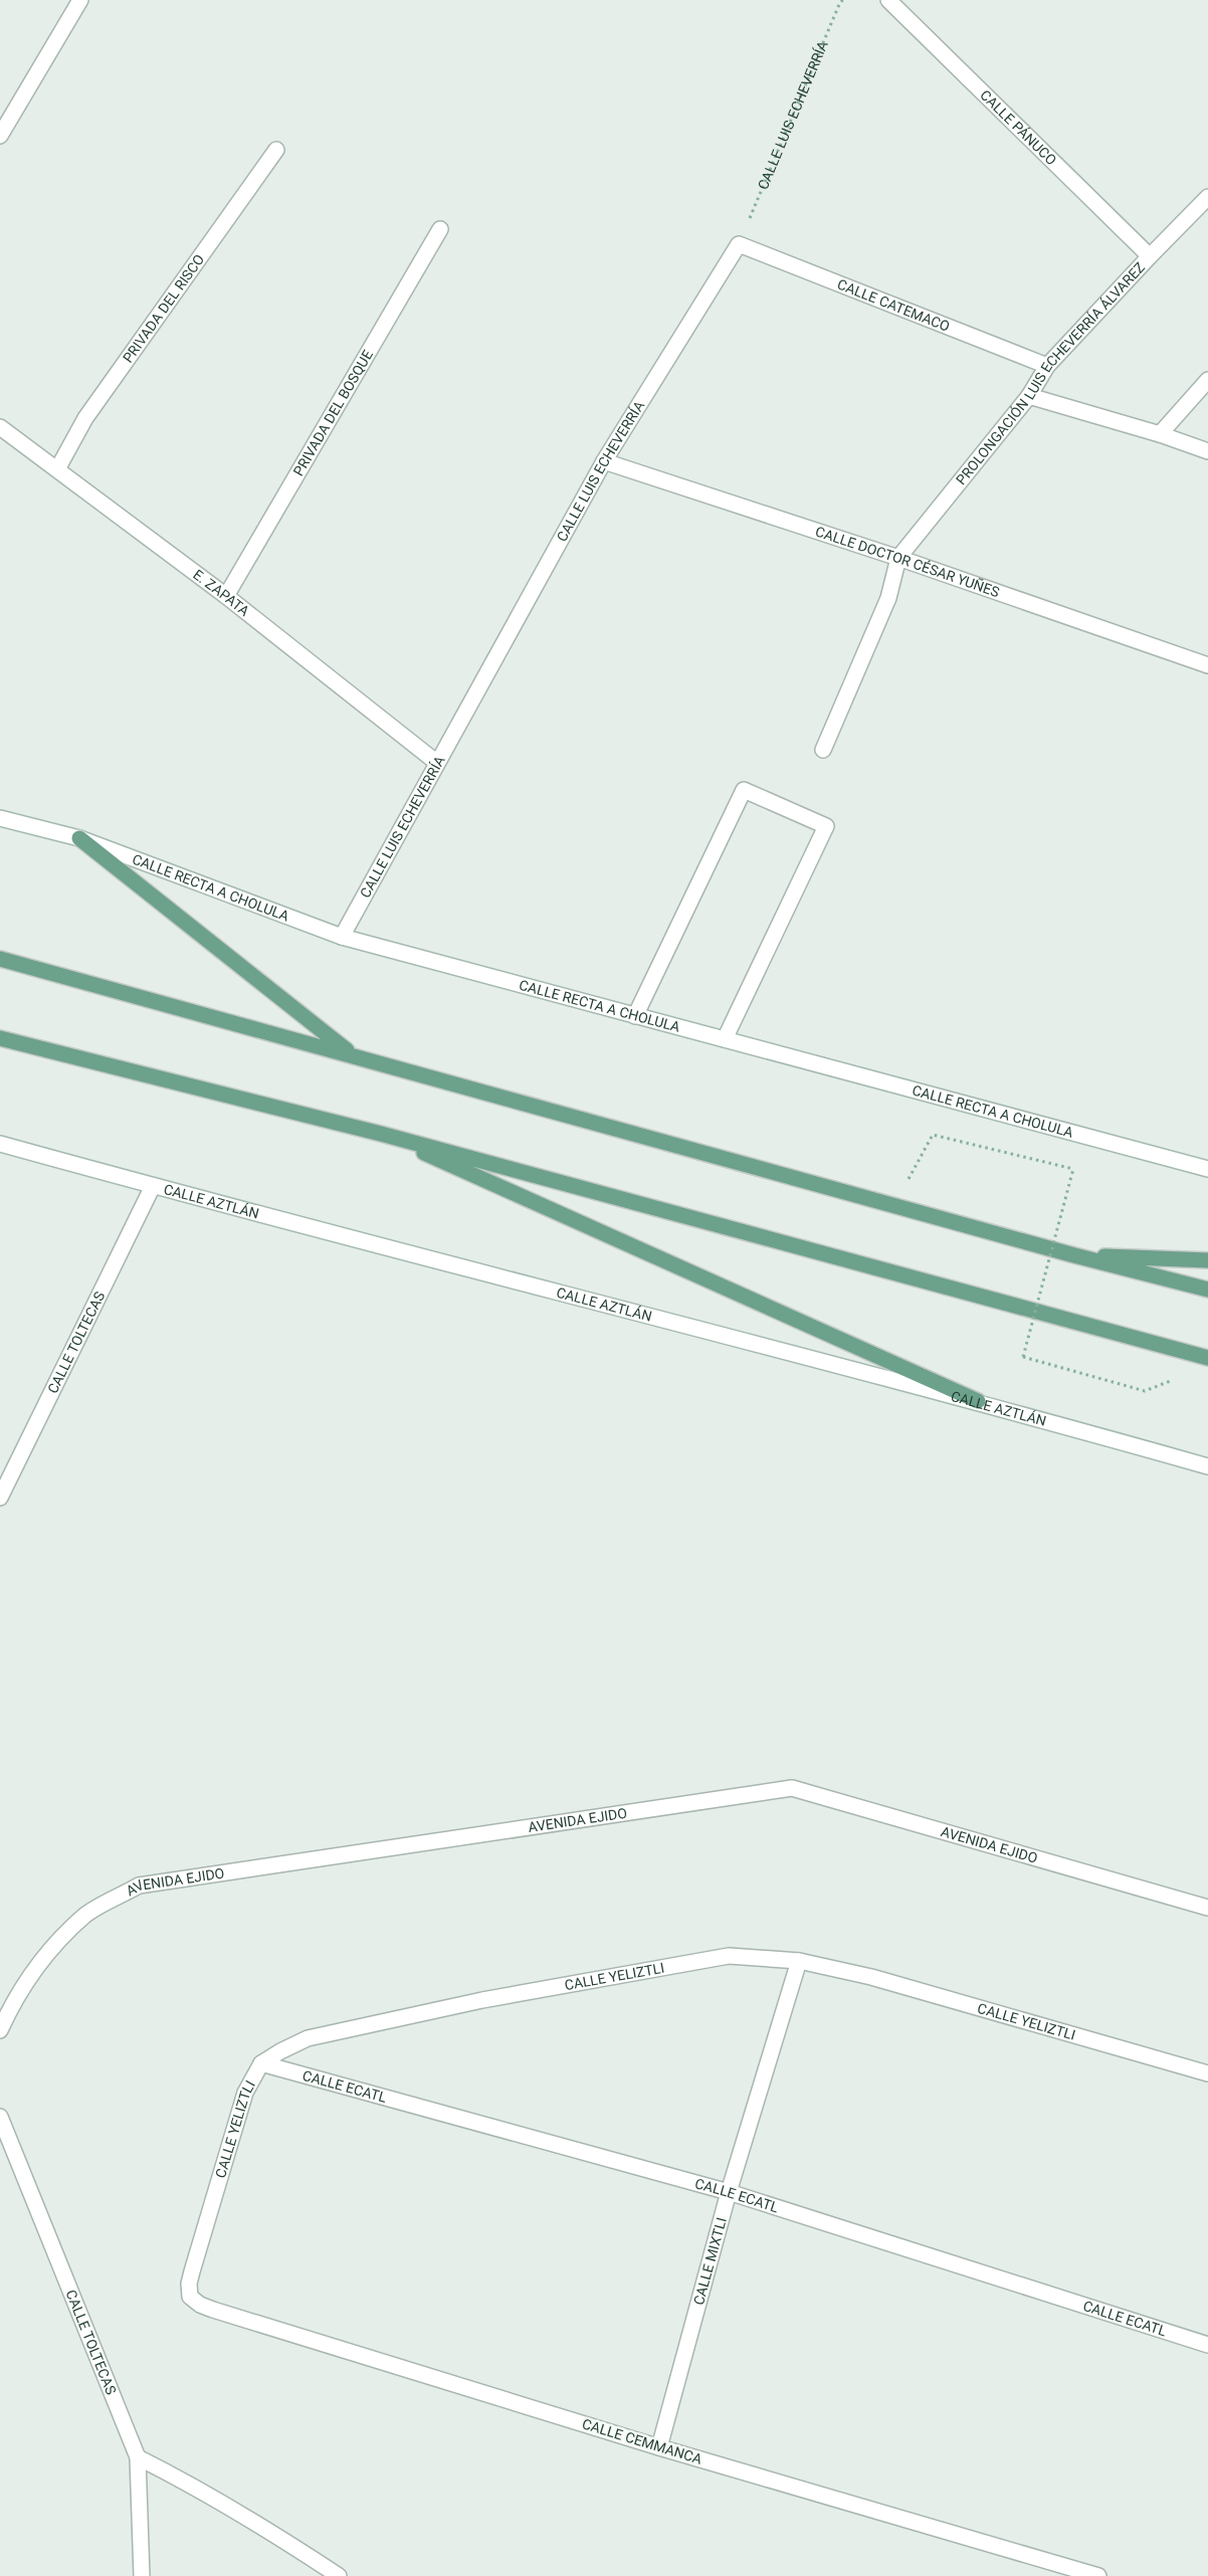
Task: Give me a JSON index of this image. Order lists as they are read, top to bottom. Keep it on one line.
{"streets":{"street":["CALLE LUIS ECHEVERRÍA","CALLE PÁNUCO","CALLE CATEMACO","PRIVADA DEL RISCO","PROLONGACIÓN LUIS ECHEVERRÍA ÁLVAREZ","PRIVADA DEL BOSQUE","CALLE DOCTOR CÉSAR YUÑES","E. ZAPATA","CALLE RECTA A CHOLULA","CALLE AZTLÁN","CALLE TOLTECAS","AVENIDA EJIDO","CALLE YELIZTLI","CALLE ECATL","CALLE MIXTLI","CALLE CEMMANCA"]},"crossings":[["CALLE LUIS ECHEVERRÍA","CALLE CATEMACO"],["CALLE LUIS ECHEVERRÍA","CALLE DOCTOR CÉSAR YUÑES"],["CALLE LUIS ECHEVERRÍA","E. ZAPATA"],["CALLE LUIS ECHEVERRÍA","CALLE RECTA A CHOLULA"],["CALLE PÁNUCO","PROLONGACIÓN LUIS ECHEVERRÍA ÁLVAREZ"],["CALLE CATEMACO","PROLONGACIÓN LUIS ECHEVERRÍA ÁLVAREZ"],["PRIVADA DEL RISCO","E. ZAPATA"],["PROLONGACIÓN LUIS ECHEVERRÍA ÁLVAREZ","CALLE DOCTOR CÉSAR YUÑES"],["PRIVADA DEL BOSQUE","E. ZAPATA"],["CALLE AZTLÁN","CALLE TOLTECAS"],["CALLE YELIZTLI","CALLE ECATL"],["CALLE YELIZTLI","CALLE MIXTLI"],["CALLE YELIZTLI","CALLE CEMMANCA"],["CALLE ECATL","CALLE MIXTLI"],["CALLE MIXTLI","CALLE CEMMANCA"]]}
